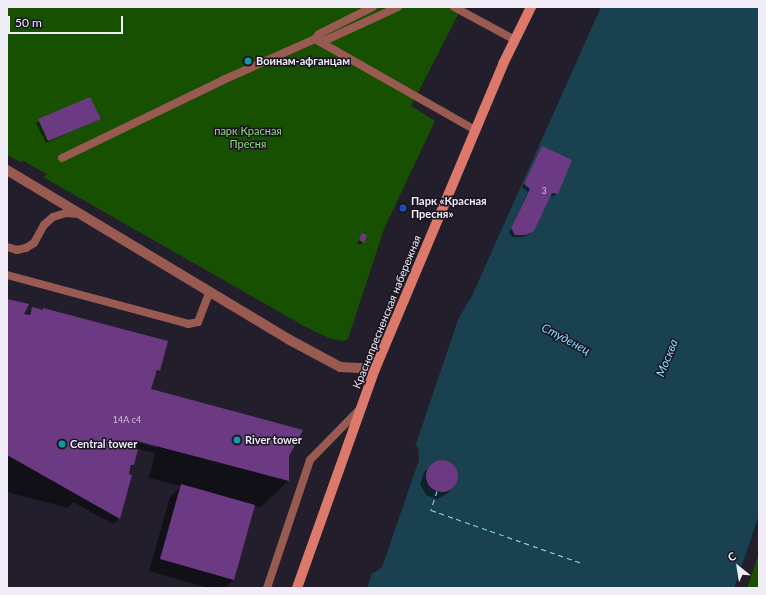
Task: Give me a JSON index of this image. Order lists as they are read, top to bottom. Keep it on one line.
{"streets":{"main road":["Краснопресненская набережная"]},"water":["Студенец","Москва"],"parks":["парк Красная Пресня"],"places":["Воинам-афганцам","Парк «Красная Пресня»","River tower","Central tower"],"house_numbers":["3","14А с4"],"scale_bar":"50 m","north":"top left"}
